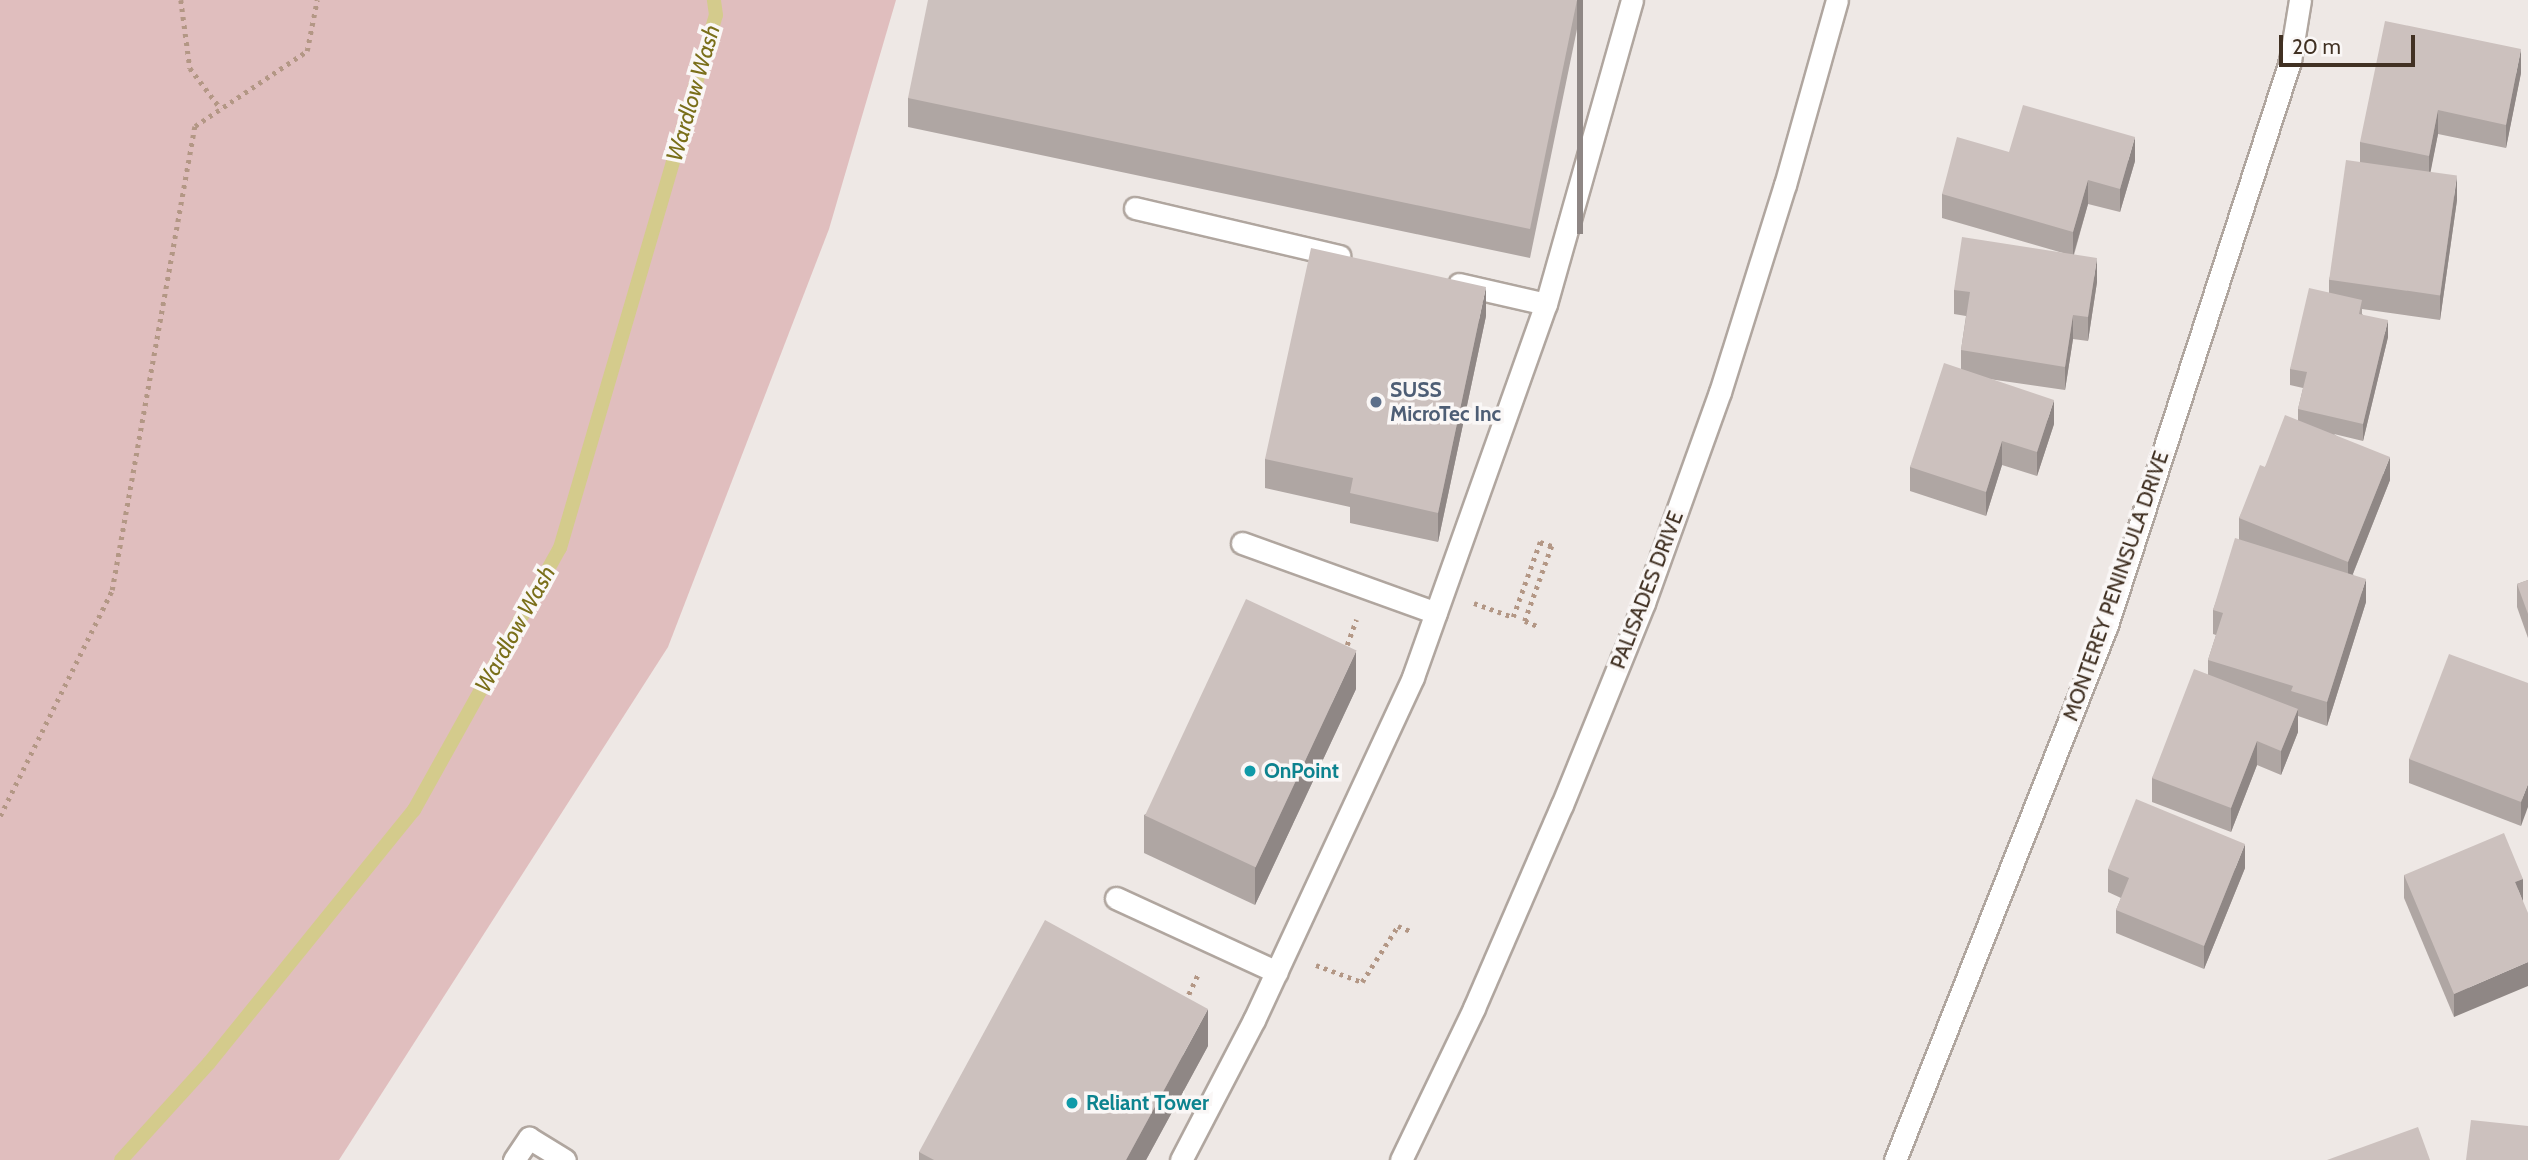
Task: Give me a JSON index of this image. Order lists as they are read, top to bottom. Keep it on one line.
{"streets":{"street":["MONTEREY PENINSULA DRIVE","PALISADES DRIVE"]},"water":["Wardlow Wash"],"places":["SUSS MicroTec Inc","OnPoint","Reliant Tower"],"scale_bar":"20 m"}
